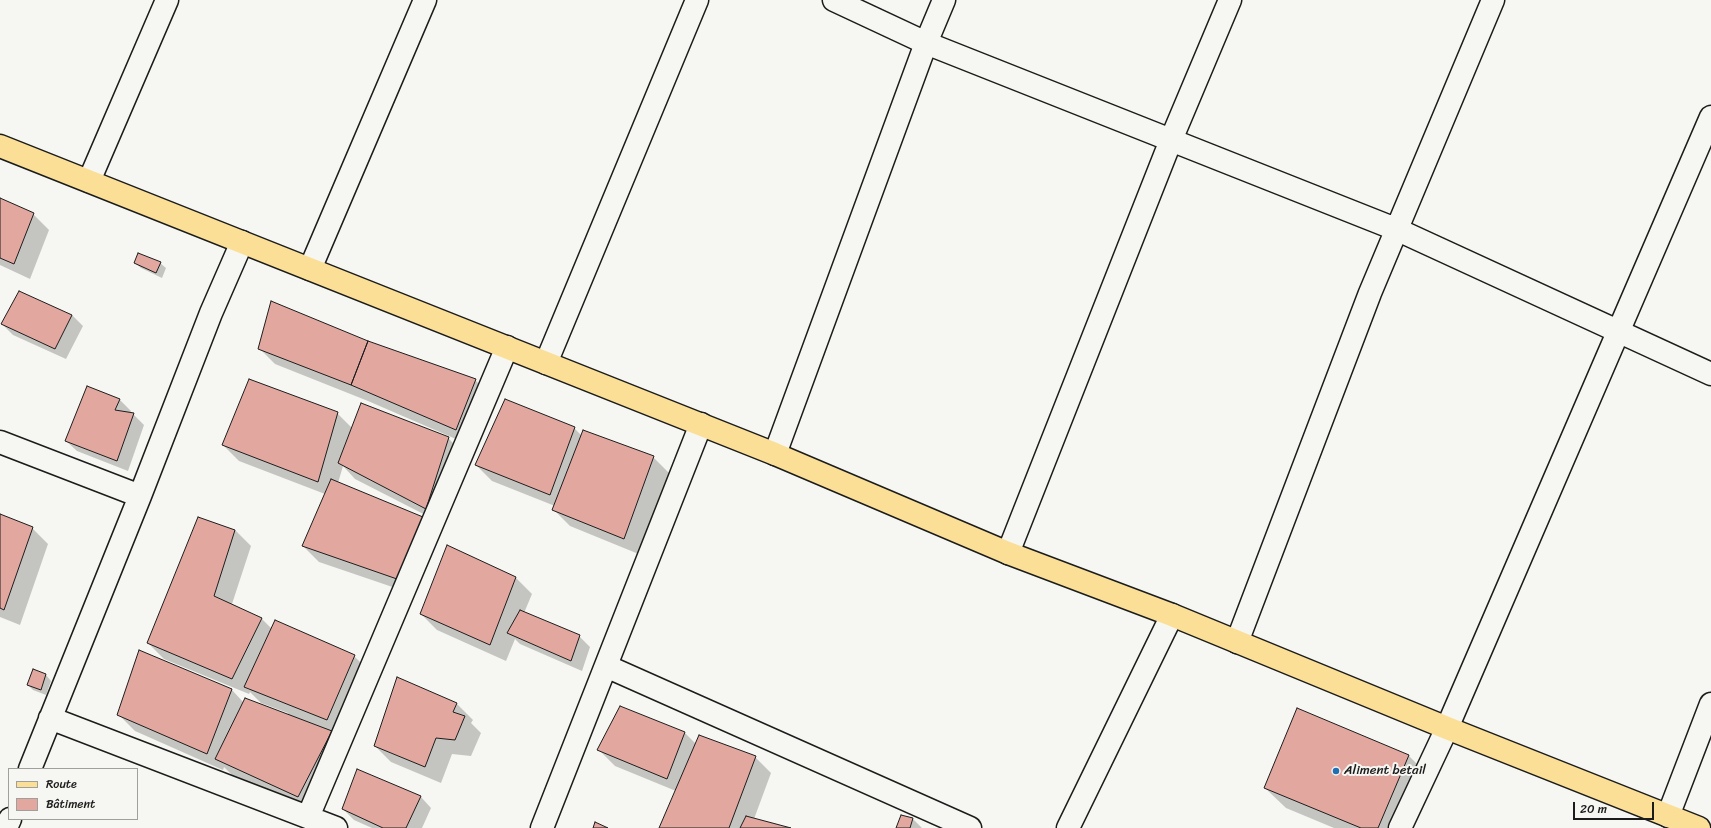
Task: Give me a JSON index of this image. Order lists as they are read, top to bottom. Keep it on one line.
{"places":["Aliment betail"],"legend":["Route","Bâtiment"],"scale_bar":"20 m"}
